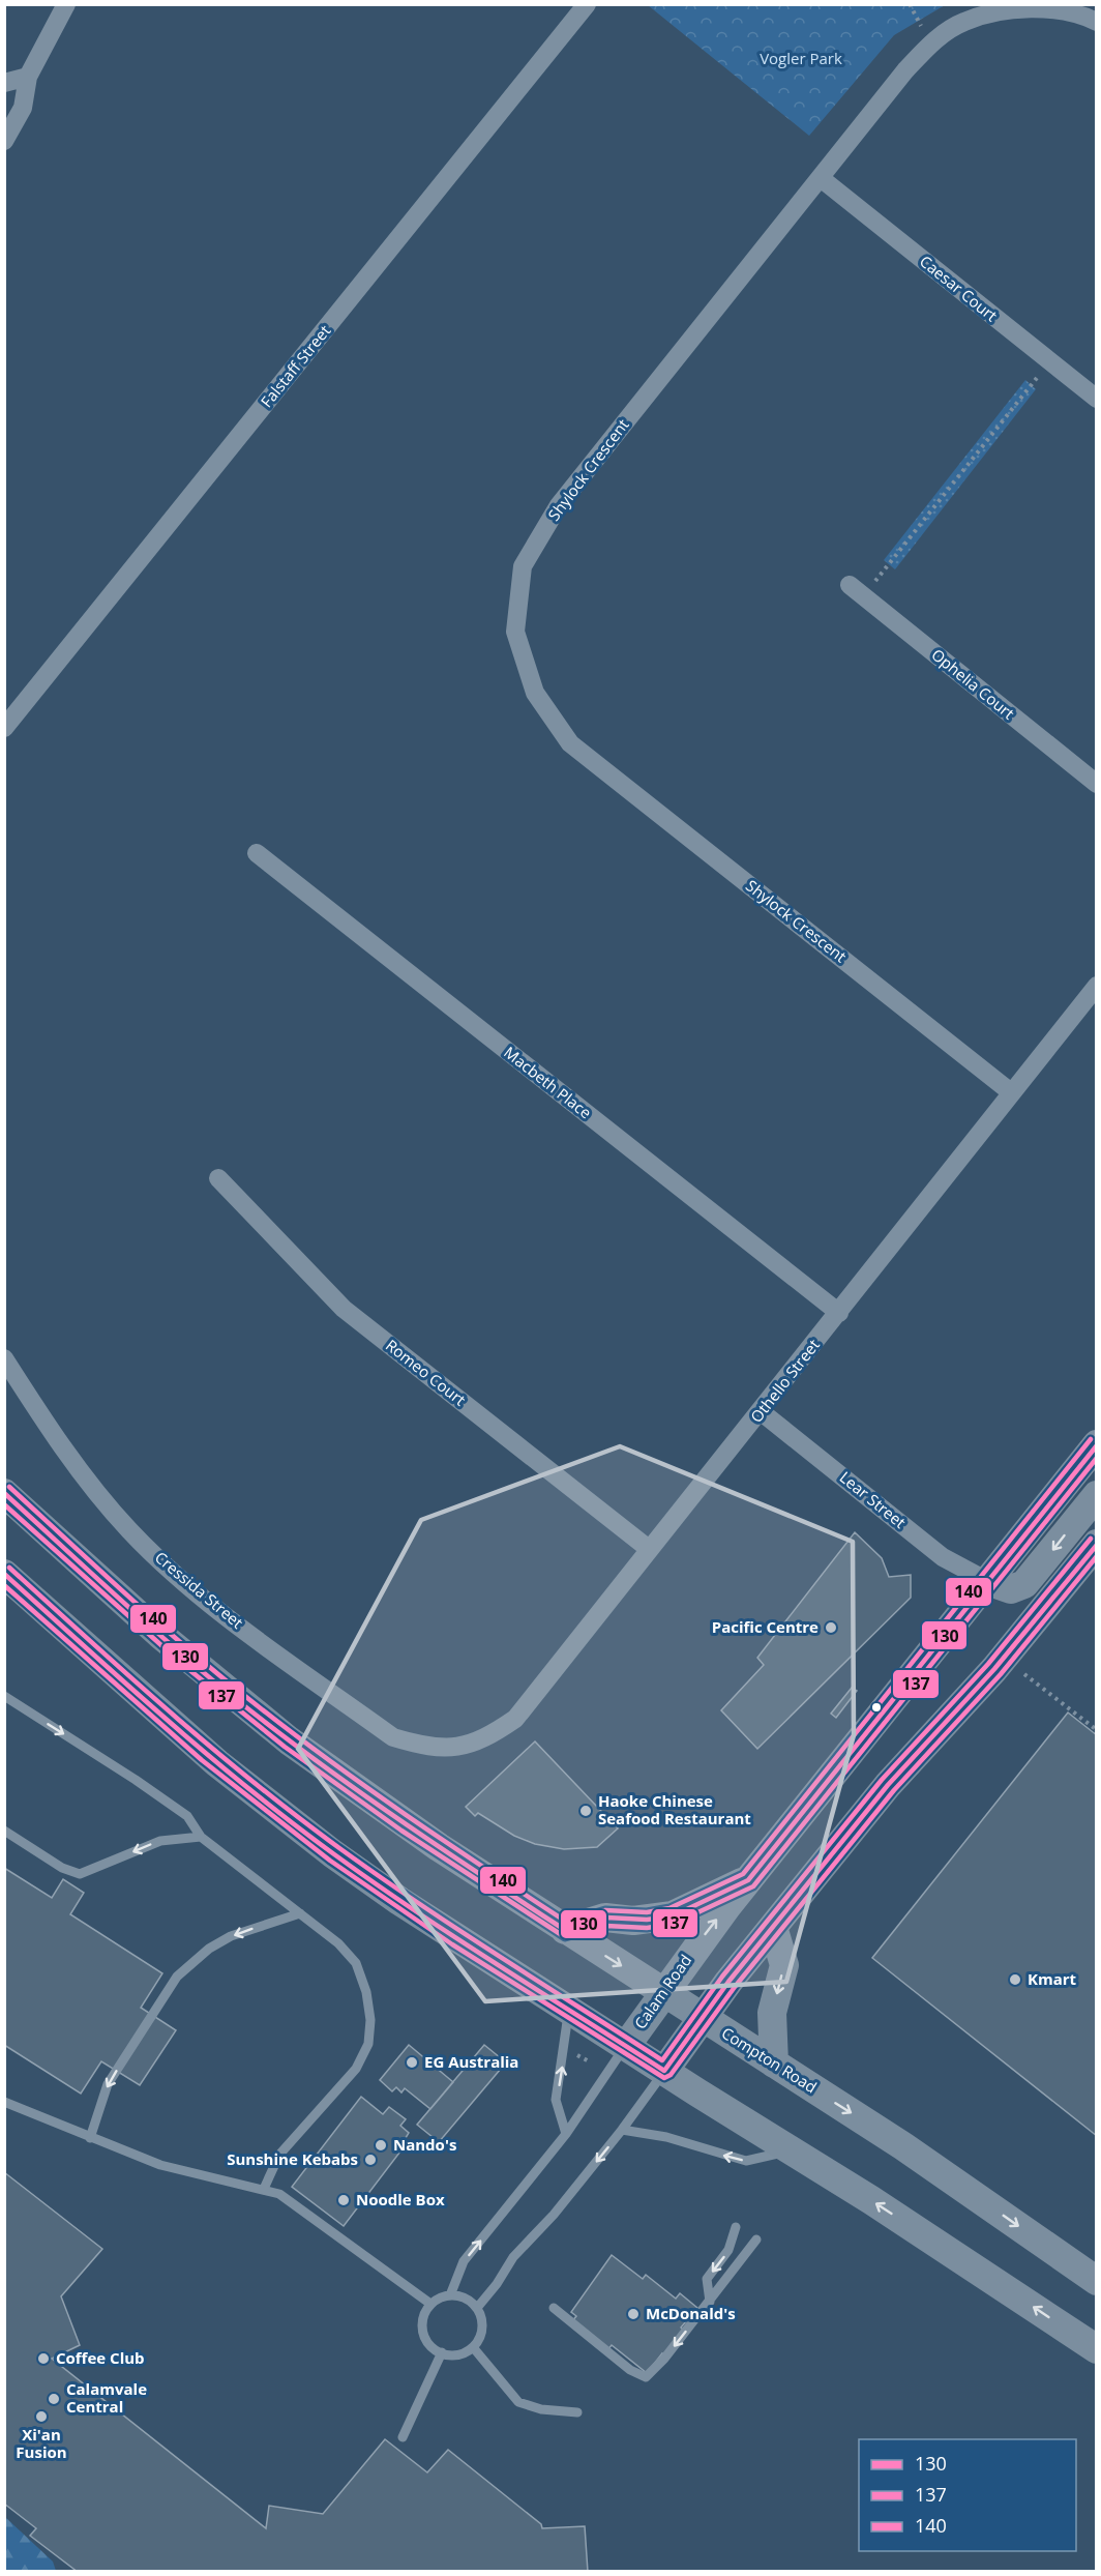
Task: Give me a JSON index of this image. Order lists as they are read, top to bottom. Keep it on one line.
{"streets":{"main road":["Calam Road","Compton Road"],"street":["Caesar Court","Falstaff Street","Shylock Crescent","Ophelia Court","Macbeth Place","Romeo Court","Othello Street","Lear Street","Cressida Street"]},"crossings":[["Caesar Court","Shylock Crescent"],["Shylock Crescent","Othello Street"],["Macbeth Place","Othello Street"],["Romeo Court","Othello Street"],["Othello Street","Lear Street"],["Othello Street","Cressida Street"],["Lear Street","Calam Road"],["Calam Road","Compton Road"]],"parks":["Vogler Park"],"places":["Pacific Centre","Haoke Chinese Seafood Restaurant","Kmart","EG Australia","Nando's","Sunshine Kebabs","Noodle Box","McDonald's","Coffee Club","Calamvale Central","Xi'an Fusion"],"lines":["transit line 140","transit line 130","transit line 137"],"legend":["130","137","140"]}
